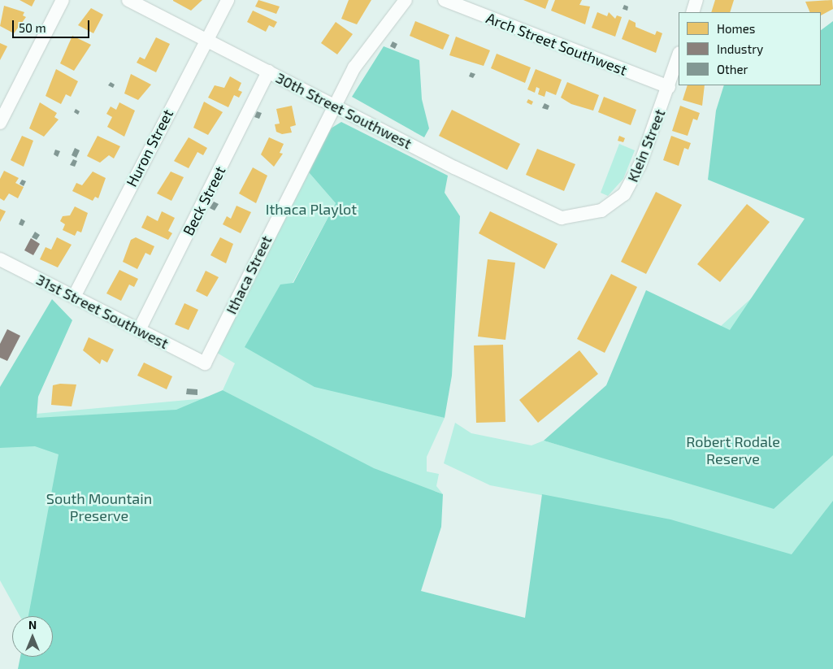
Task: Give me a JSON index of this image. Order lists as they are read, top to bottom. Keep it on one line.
{"streets":{"street":["Arch Street Southwest","30th Street Southwest","Klein Street","Huron Street","Beck Street","Ithaca Street","31st Street Southwest"]},"crossings":[["Arch Street Southwest","Klein Street"],["30th Street Southwest","Klein Street"],["30th Street Southwest","Huron Street"],["30th Street Southwest","Beck Street"],["30th Street Southwest","Ithaca Street"],["Huron Street","31st Street Southwest"],["Beck Street","31st Street Southwest"],["Ithaca Street","31st Street Southwest"]],"parks":["Ithaca Playlot","Robert Rodale Reserve","South Mountain Preserve"],"legend":["Homes","Industry","Other"],"scale_bar":"50 m","north":"top"}
